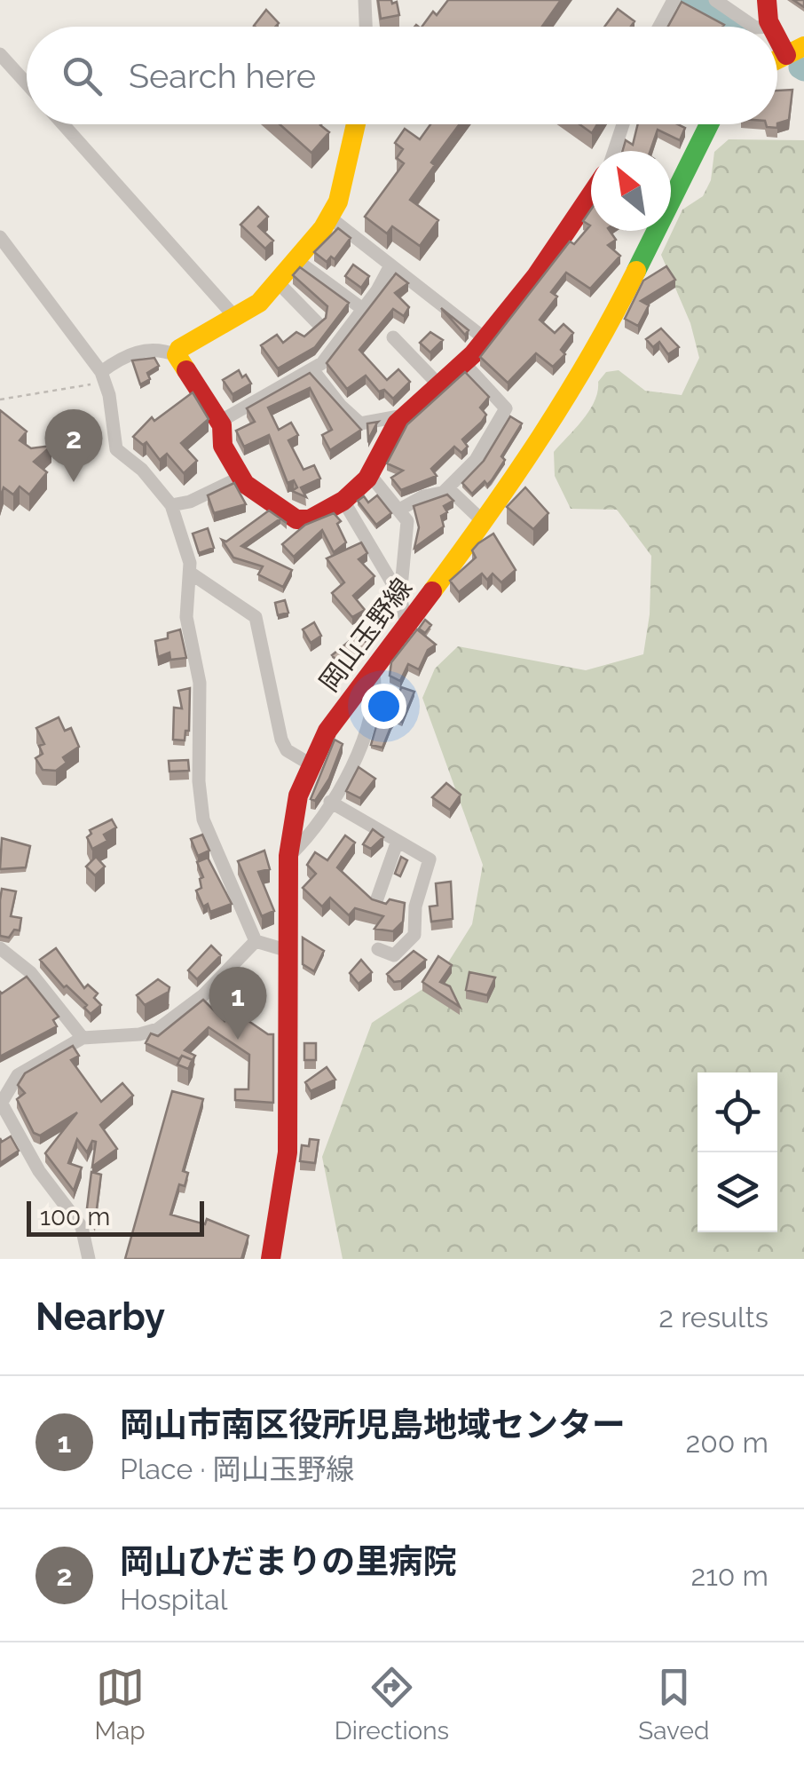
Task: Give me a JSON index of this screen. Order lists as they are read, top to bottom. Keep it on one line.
{"streets":{"main road":["岡山玉野線"]},"scale_bar":"100 m","north":"top left","page":{"search":"Search here","pins":["2","1"],"scale":"100 m","heading":["Nearby","2 results"],"list":[{"mark":"1","name":"岡山市南区役所児島地域センター","note":"Place · 岡山玉野線","value":"200 m"},{"mark":"2","name":"岡山ひだまりの里病院","note":"Hospital","value":"210 m"}],"nav":["Map","Directions","Saved"]}}
